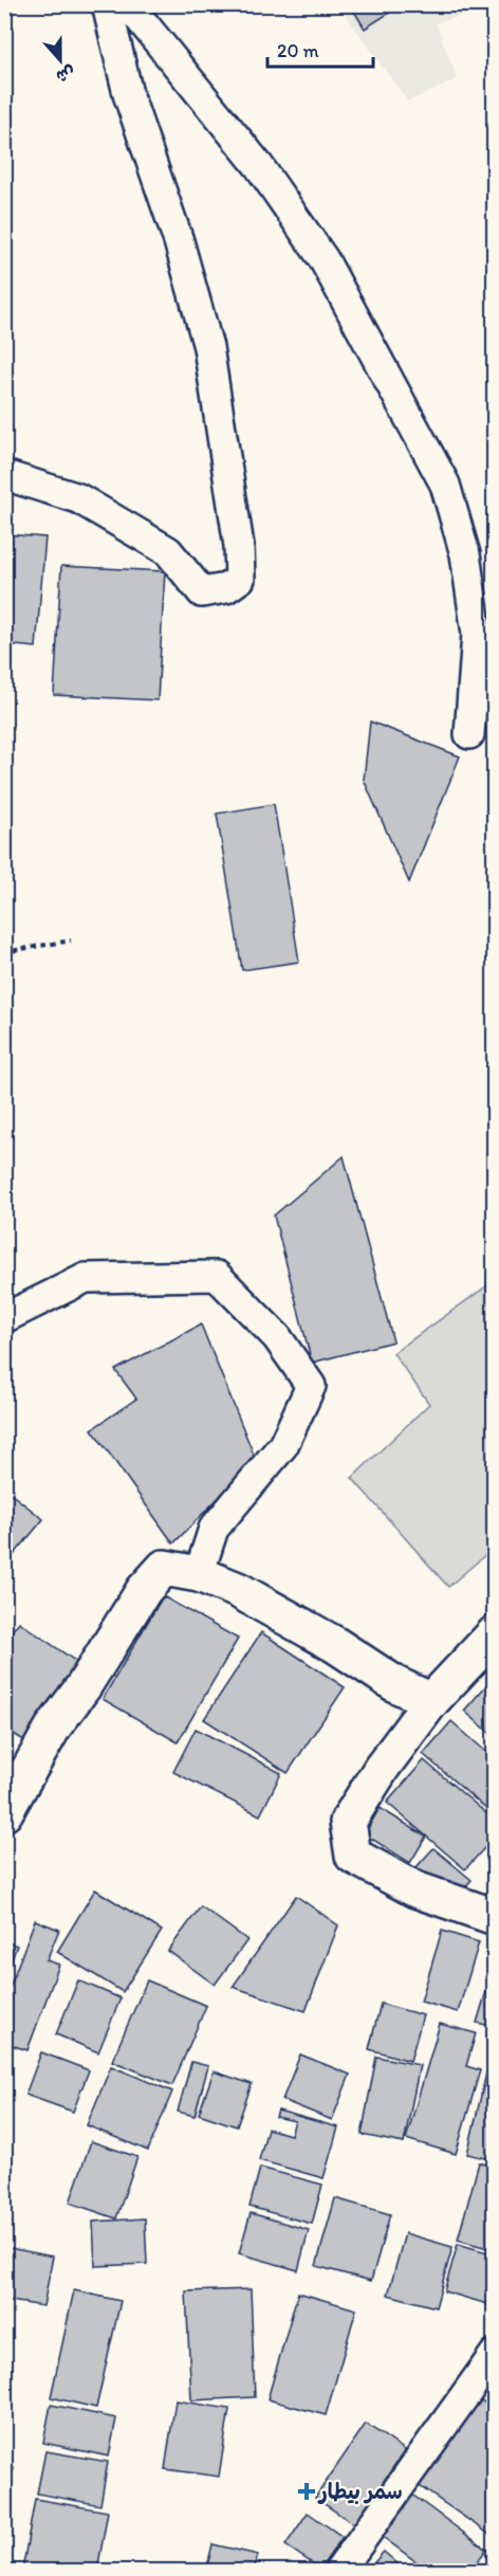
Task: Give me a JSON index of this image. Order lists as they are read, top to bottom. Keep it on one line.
{"places":{"health":["سمر بيطار"]},"scale_bar":"20 m","north":"bottom"}
